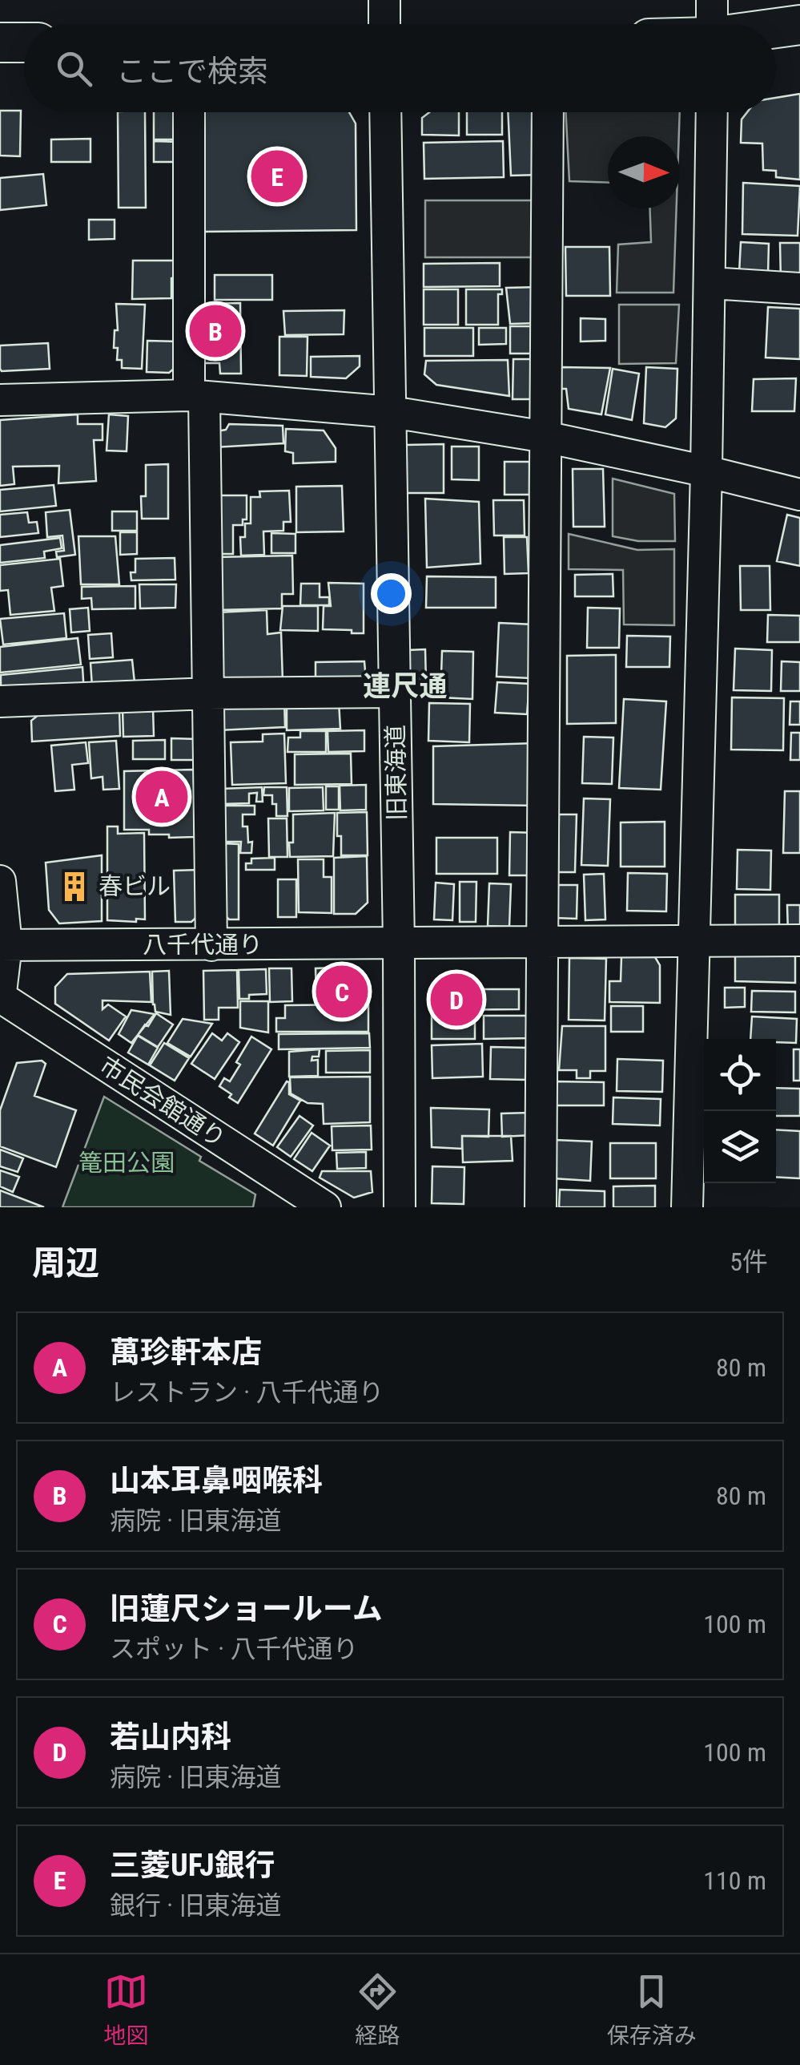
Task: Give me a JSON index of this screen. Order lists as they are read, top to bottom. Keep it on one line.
{"streets":{"street":["旧東海道","八千代通り","市民会館通り"]},"crossings":[["旧東海道","八千代通り"]],"districts":["連尺通"],"parks":["篭田公園"],"places":{"building":["春ビル"]},"north":"right","page":{"search":"ここで検索","pins":["E","B","A","C","D"],"heading":["周辺","5件"],"list":[{"mark":"A","name":"萬珍軒本店","note":"レストラン · 八千代通り","value":"80 m"},{"mark":"B","name":"山本耳鼻咽喉科","note":"病院 · 旧東海道","value":"80 m"},{"mark":"C","name":"旧蓮尺ショールーム","note":"スポット · 八千代通り","value":"100 m"},{"mark":"D","name":"若山内科","note":"病院 · 旧東海道","value":"100 m"},{"mark":"E","name":"三菱UFJ銀行","note":"銀行 · 旧東海道","value":"110 m"}],"nav":["地図","経路","保存済み"]}}
